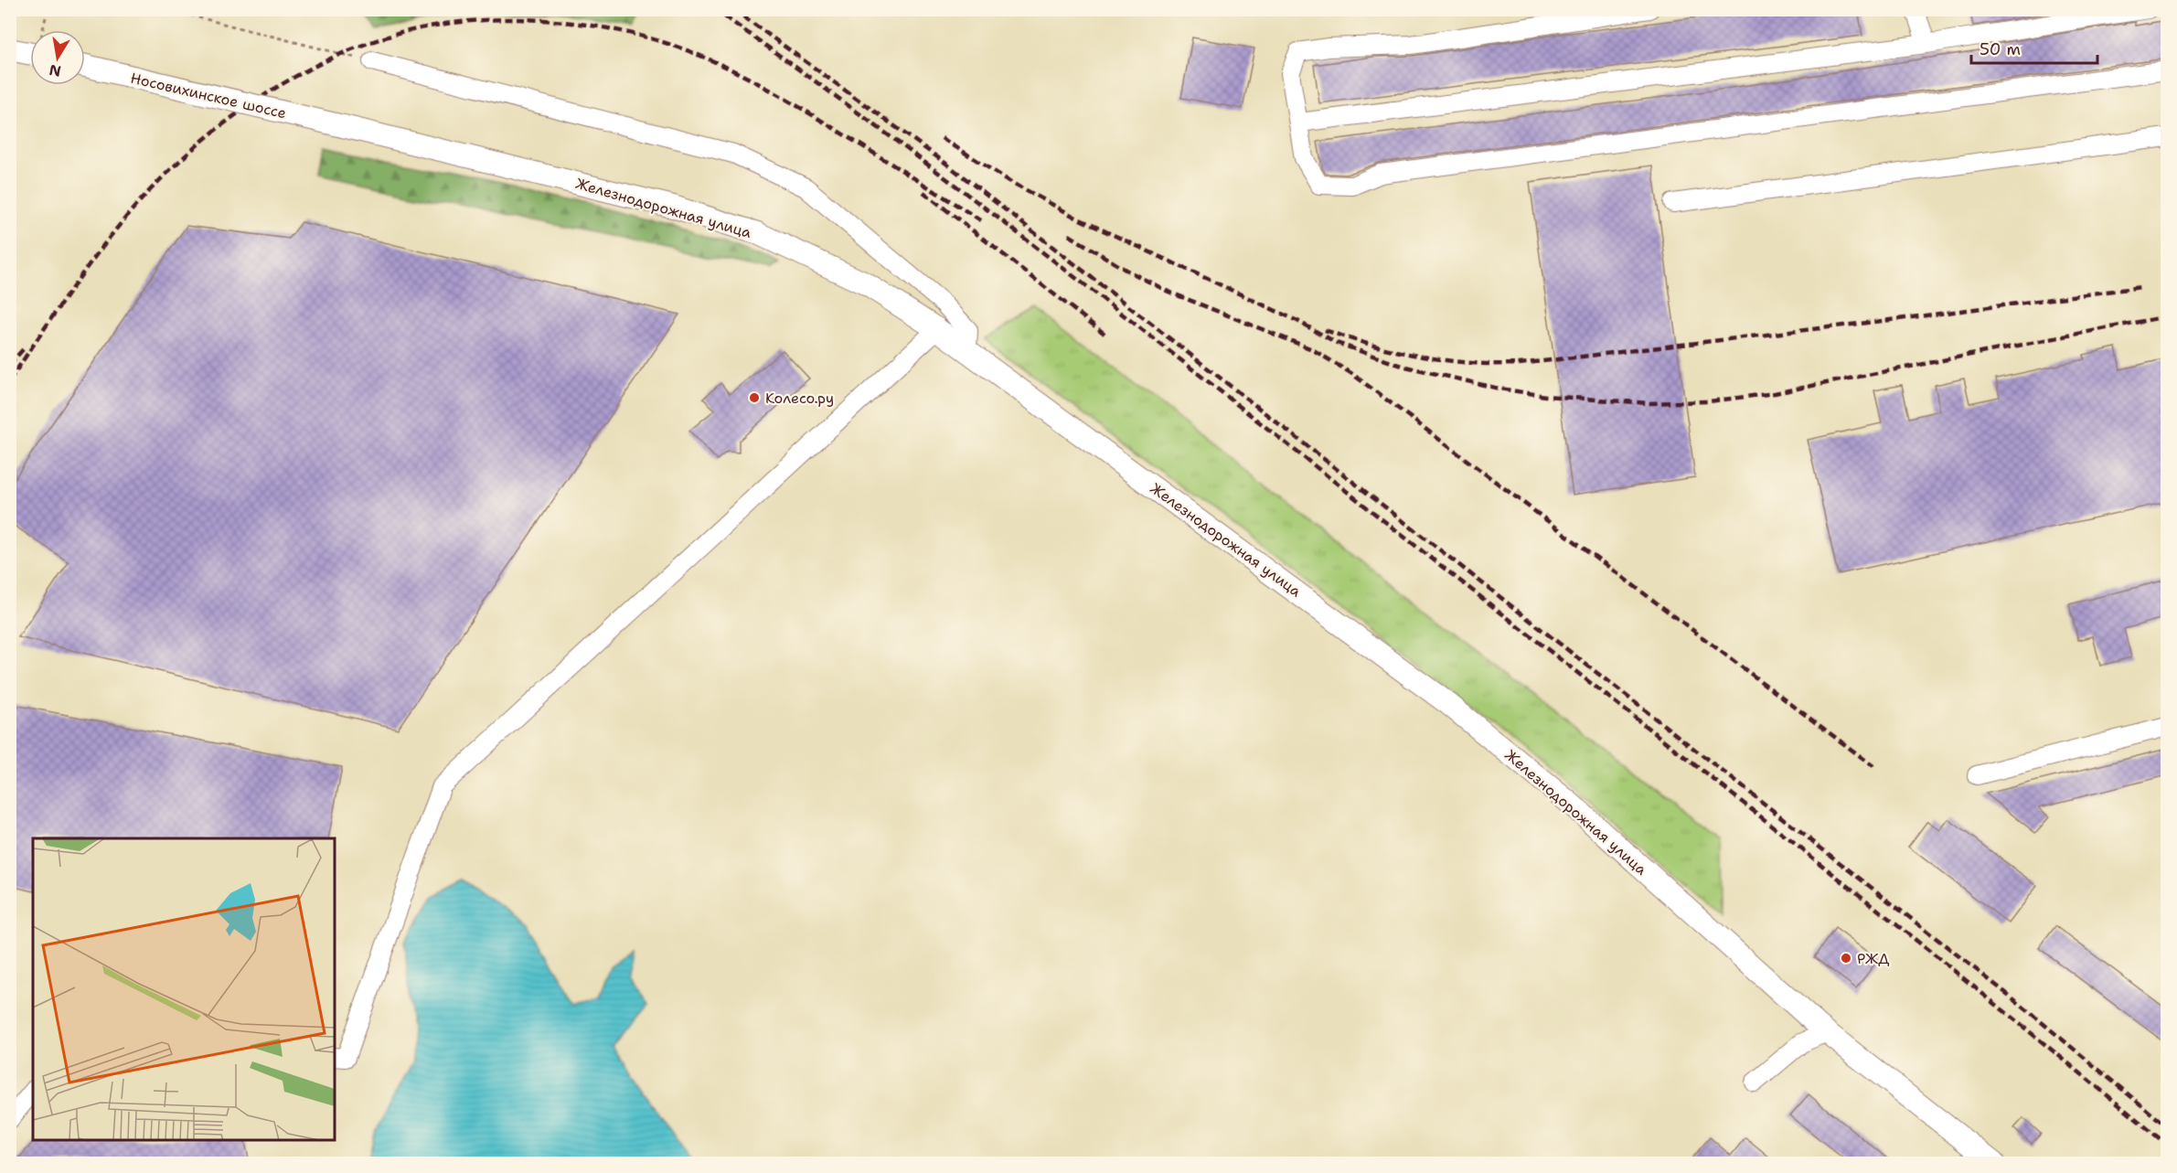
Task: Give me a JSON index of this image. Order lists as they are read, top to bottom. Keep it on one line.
{"streets":{"main road":["Носовихинское шоссе","Железнодорожная улица"]},"crossings":[["Носовихинское шоссе","Железнодорожная улица"]],"places":["Колесо.ру","РЖД"],"scale_bar":"50 m","north":"bottom"}
